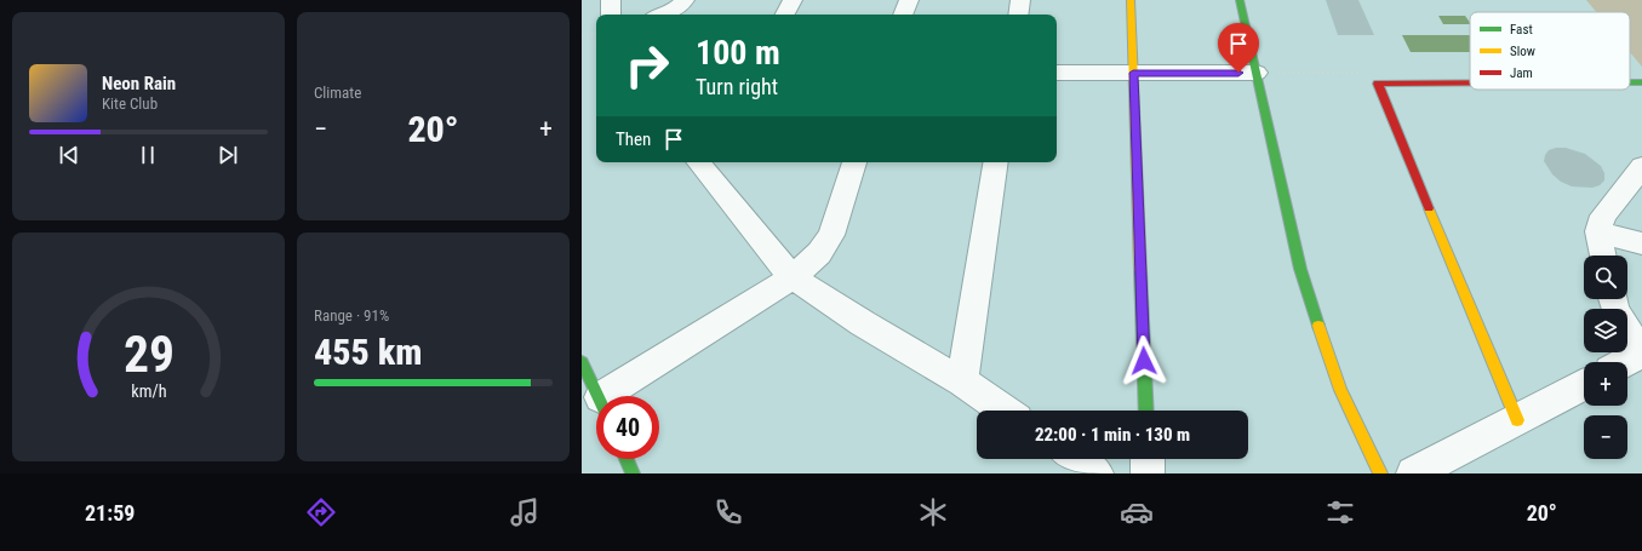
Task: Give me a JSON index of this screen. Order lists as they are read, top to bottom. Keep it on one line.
{"legend":["Fast","Slow","Jam"],"page":{"tile":["Climate",["Range · 91%","455 km"]],"turn":["100 m","Turn right"],"song":["Neon Rain","Kite Club"],"heat":["−","20°","+"],"then":"Then","map_buttons":["+","−"],"limit":"40","trip":"22:00 · 1 min · 130 m","tabs":["21:59","20°"],"gauge":["29","km/h"]}}
